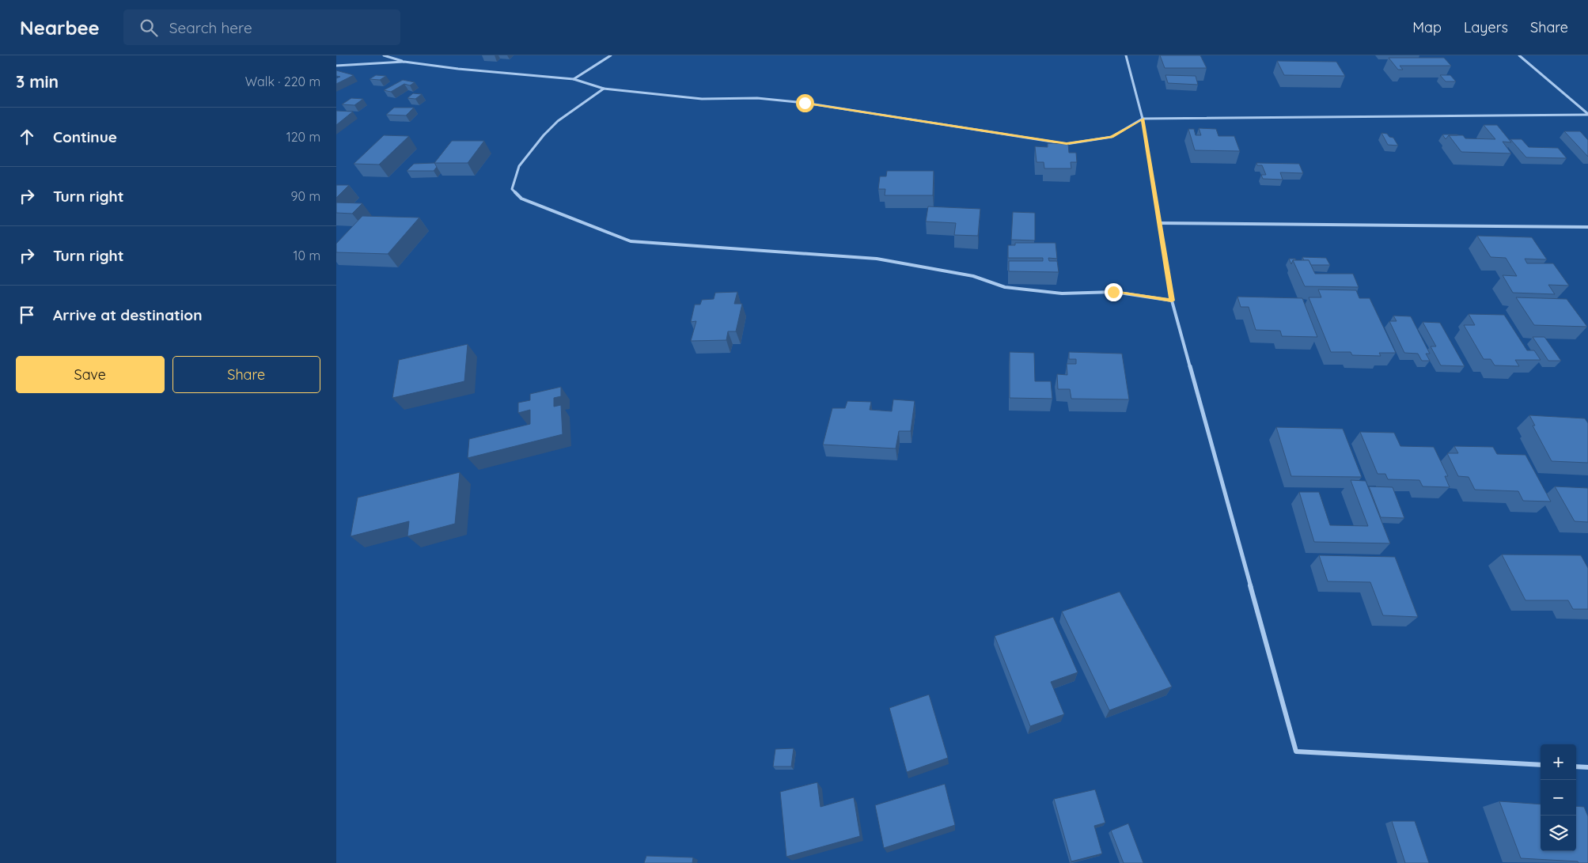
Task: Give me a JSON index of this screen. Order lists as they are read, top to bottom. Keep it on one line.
{"page":{"header":"Nearbee","search":"Search here","nav":["Map","Layers","Share"],"heading":["3 min","Walk · 220 m"],"list":[["Continue","120 m"],["Turn right","90 m"],["Turn right","10 m"],"Arrive at destination"],"buttons":["Save","Share"],"map_buttons":["+","−"]}}
